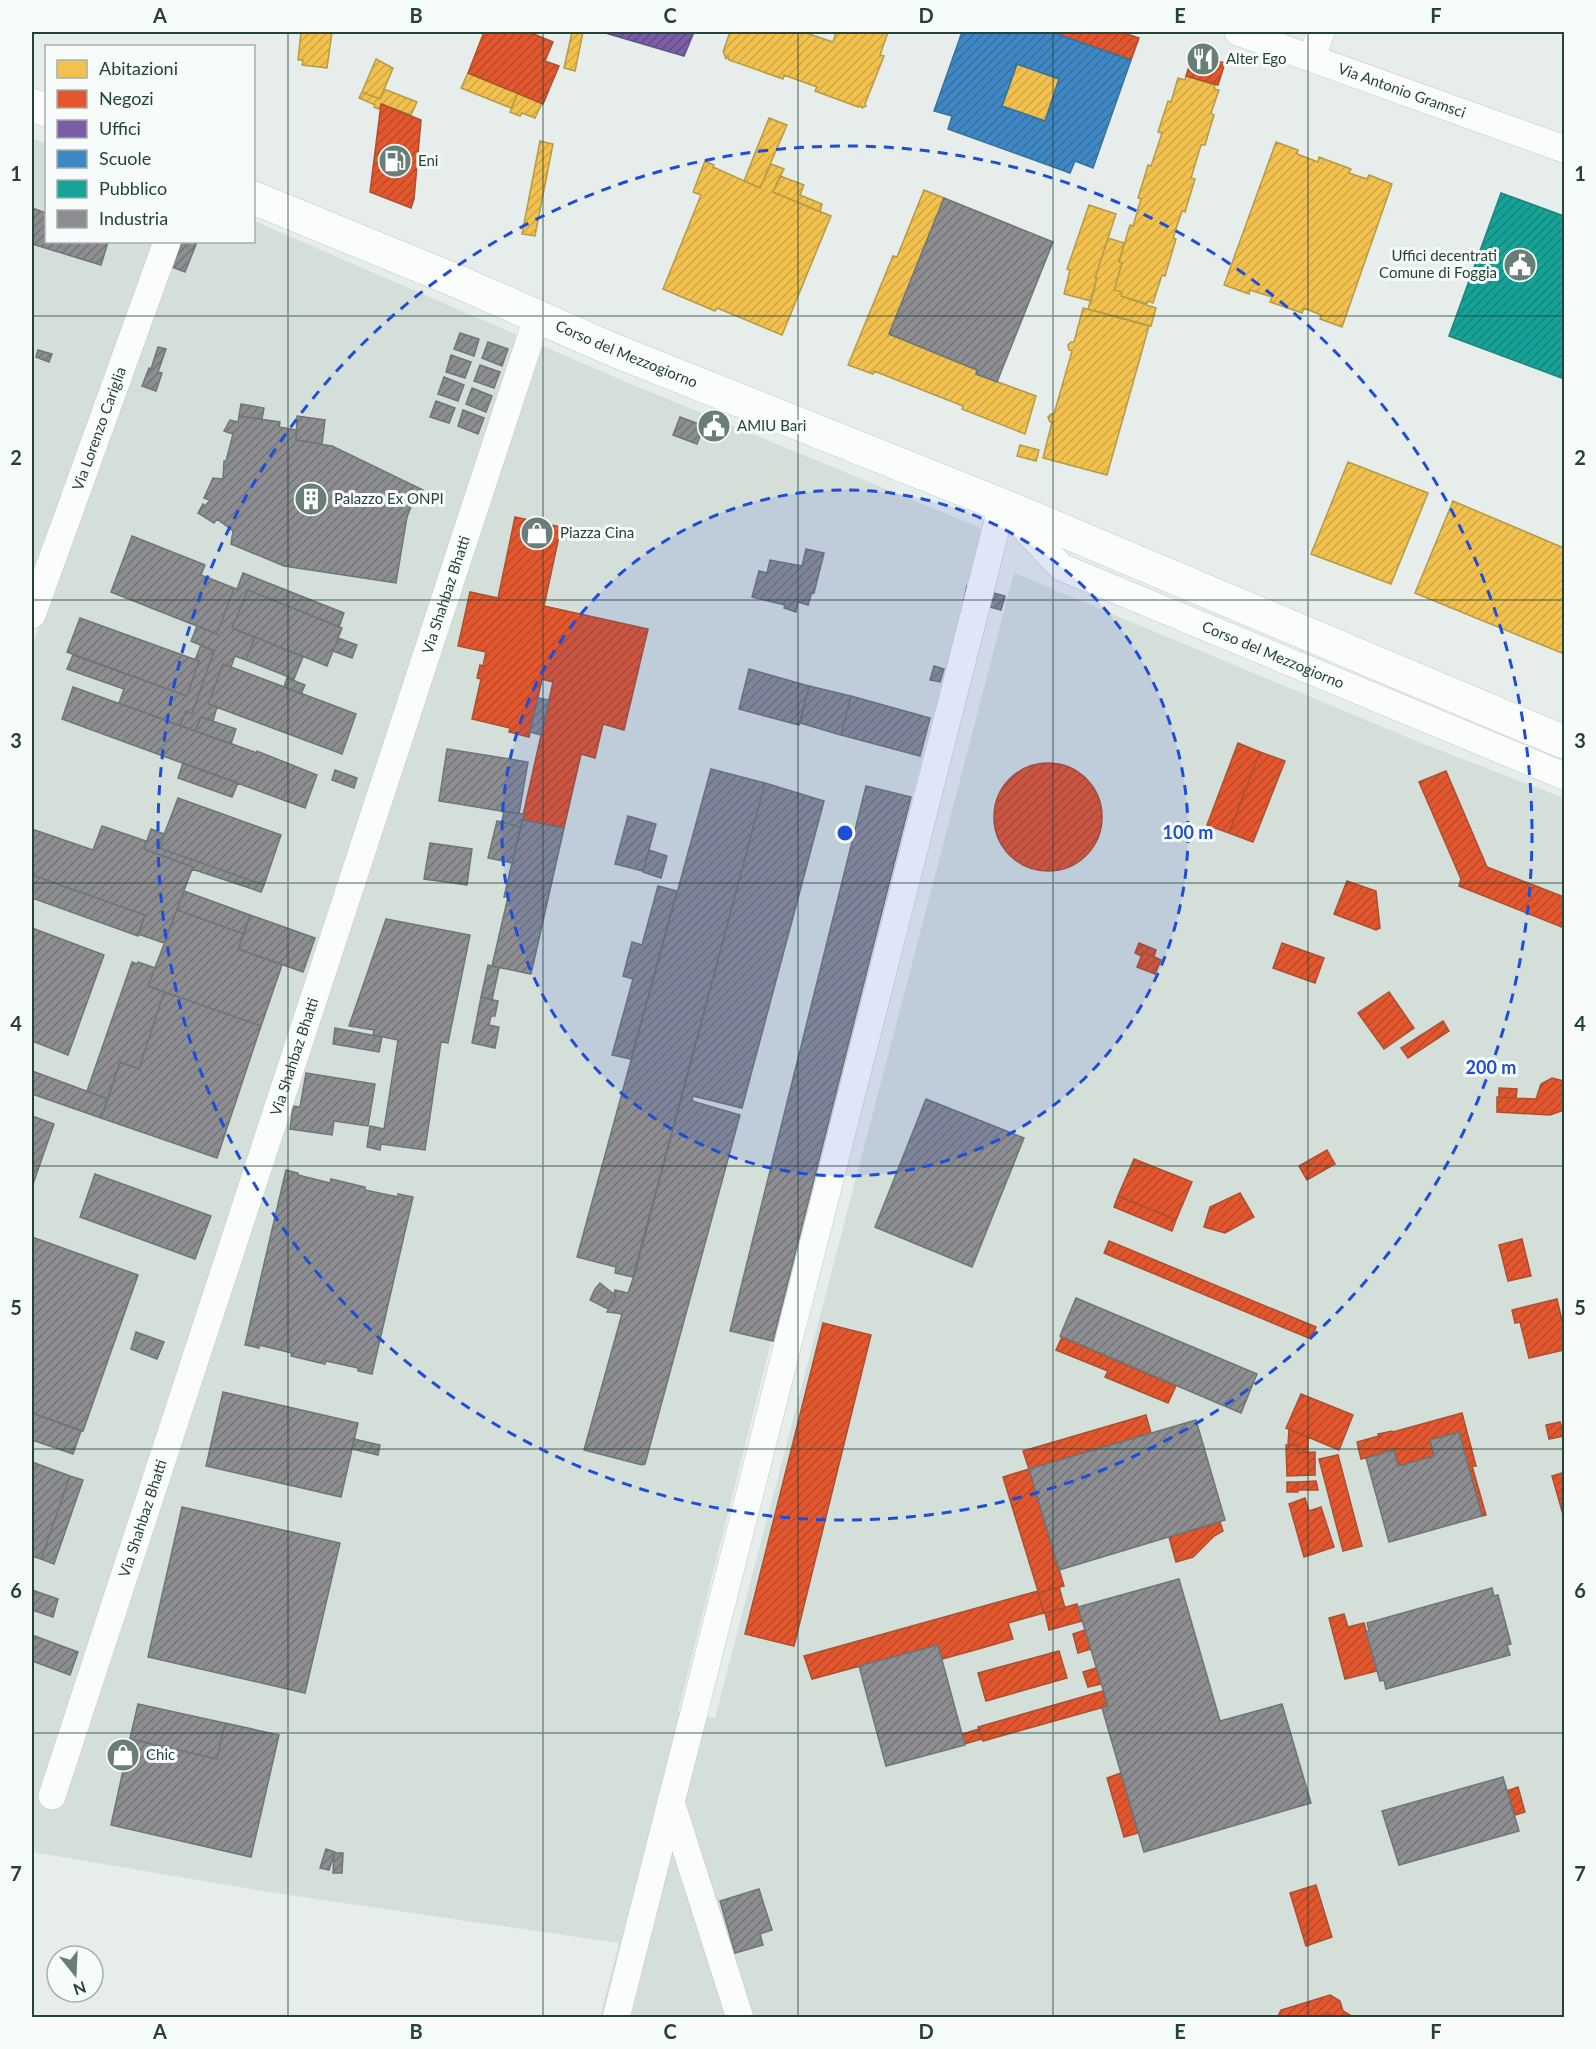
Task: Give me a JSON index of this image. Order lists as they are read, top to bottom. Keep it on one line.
{"streets":{"main road":["Corso del Mezzogiorno"],"street":["Via Antonio Gramsci","Via Lorenzo Cariglia","Via Shahbaz Bhatti"]},"crossings":[["Corso del Mezzogiorno","Via Shahbaz Bhatti"]],"places":{"restaurant":["Alter Ego"],"fuel station":["Eni"],"public building":["Uffici decentrati Comune di Foggia","AMIU Bari"],"building":["Palazzo Ex ONPI"],"shop":["Piazza Cina","Chic"]},"legend":["Abitazioni","Negozi","Uffici","Scuole","Pubblico","Industria"],"north":"bottom","grid":{"columns":["A","B","C","D","E","F"],"rows":["1","2","3","4","5","6","7"]},"rings":["100 m","200 m"]}
